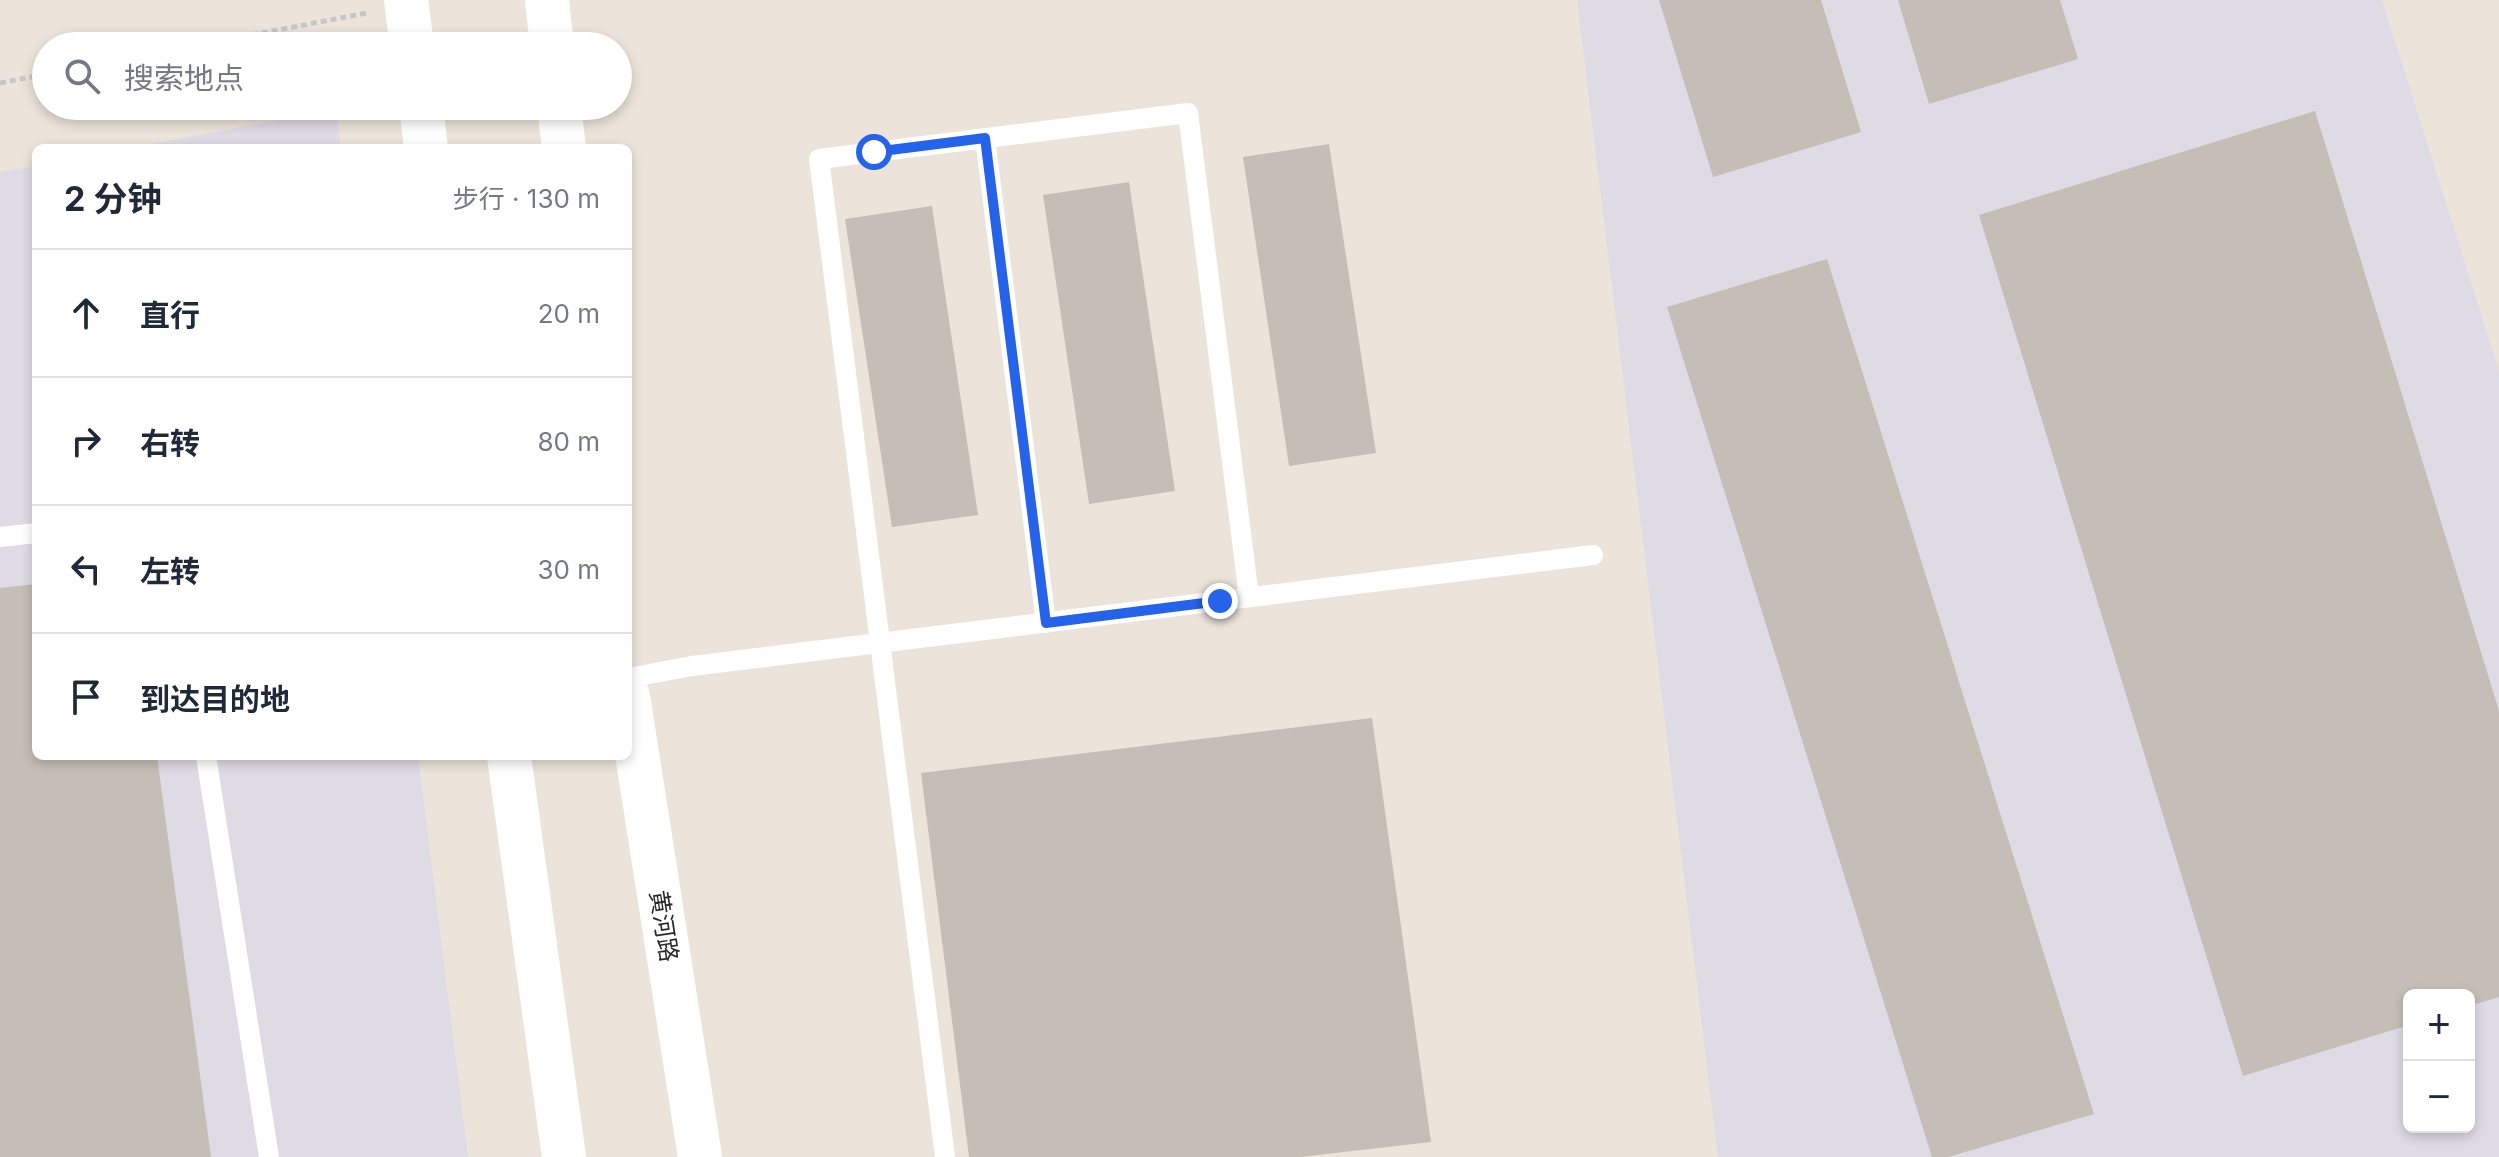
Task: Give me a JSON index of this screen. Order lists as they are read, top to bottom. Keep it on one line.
{"streets":{"main road":["黄河路"]},"page":{"search":"搜索地点","heading":["2 分钟","步行 · 130 m"],"list":[["直行","20 m"],["右转","80 m"],["左转","30 m"],"到达目的地"],"map_buttons":["+","−"]}}
